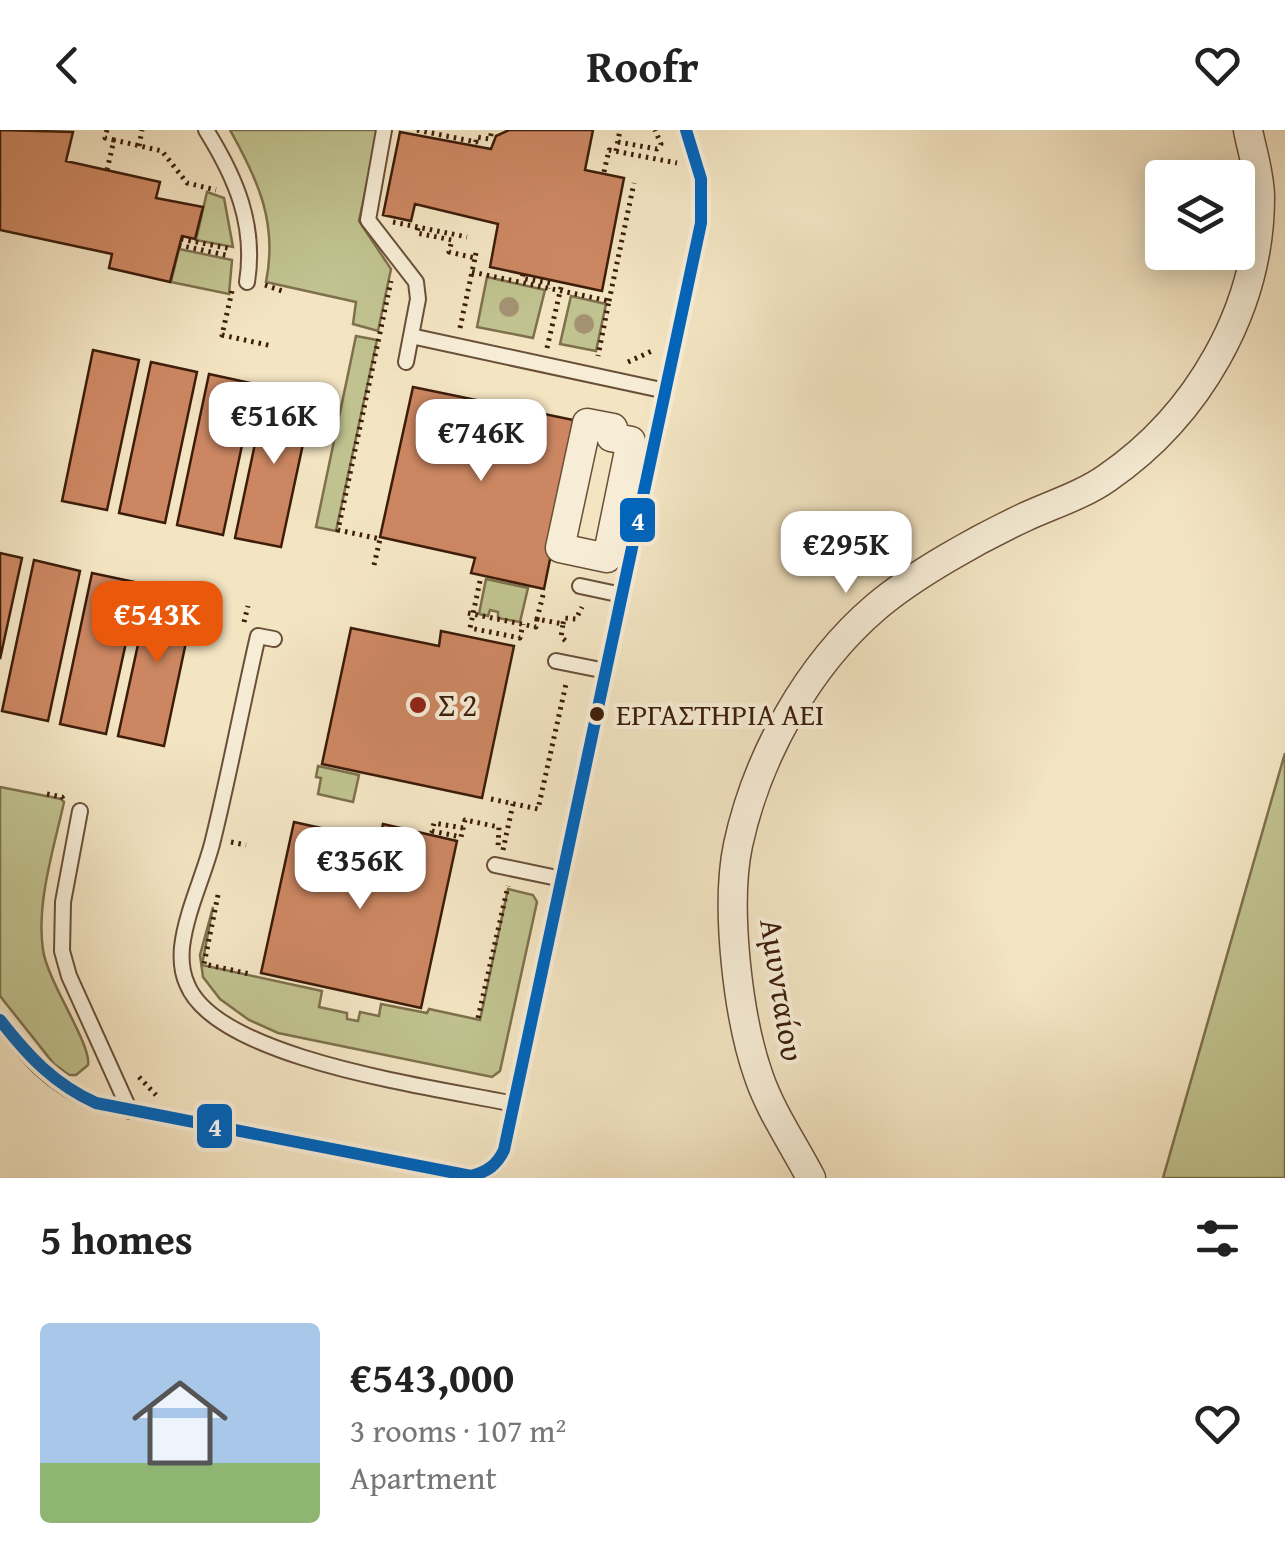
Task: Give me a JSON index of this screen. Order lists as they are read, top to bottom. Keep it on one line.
{"streets":{"street":["Αμυνταίου"]},"places":["Σ 2","ΕΡΓΑΣΤΗΡΙΑ ΑΕΙ"],"lines":["transit line 4"],"page":{"header":"Roofr","price":["€516K","€746K","€295K","€543K","€356K"],"heading":"5 homes","list":[{"name":"€543,000","note":"3 rooms · 107 m² · Apartment"}]}}
